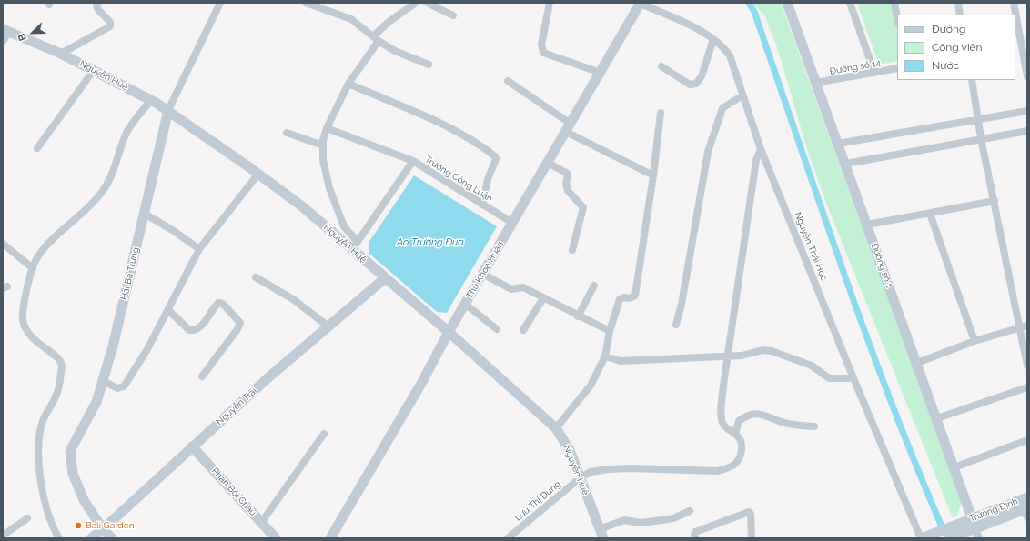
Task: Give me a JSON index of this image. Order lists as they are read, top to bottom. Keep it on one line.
{"streets":{"main road":["Nguyễn Huệ","Đường số 1","Thủ Khoa Huân","Hai Bà Trưng","Nguyễn Trãi","Phan Bội Châu","Trương Định"],"street":["Đường số 14","Trương Công Luận","Nguyễn Thái Học","Lưu Thị Dung"]},"crossings":[["Đường số 14","Đường số 1"],["Nguyễn Huệ","Trương Công Luận"],["Nguyễn Huệ","Thủ Khoa Huân"],["Nguyễn Huệ","Hai Bà Trưng"],["Nguyễn Huệ","Nguyễn Trãi"],["Nguyễn Huệ","Lưu Thị Dung"],["Trương Công Luận","Thủ Khoa Huân"],["Nguyễn Thái Học","Thủ Khoa Huân"],["Nguyễn Thái Học","Trương Định"],["Đường số 1","Trương Định"],["Hai Bà Trưng","Nguyễn Trãi"],["Nguyễn Trãi","Phan Bội Châu"]],"water":["Ao Trường Đua"],"places":["Bali Garden"],"legend":["Đường","Công viên","Nước"],"north":"bottom left"}
